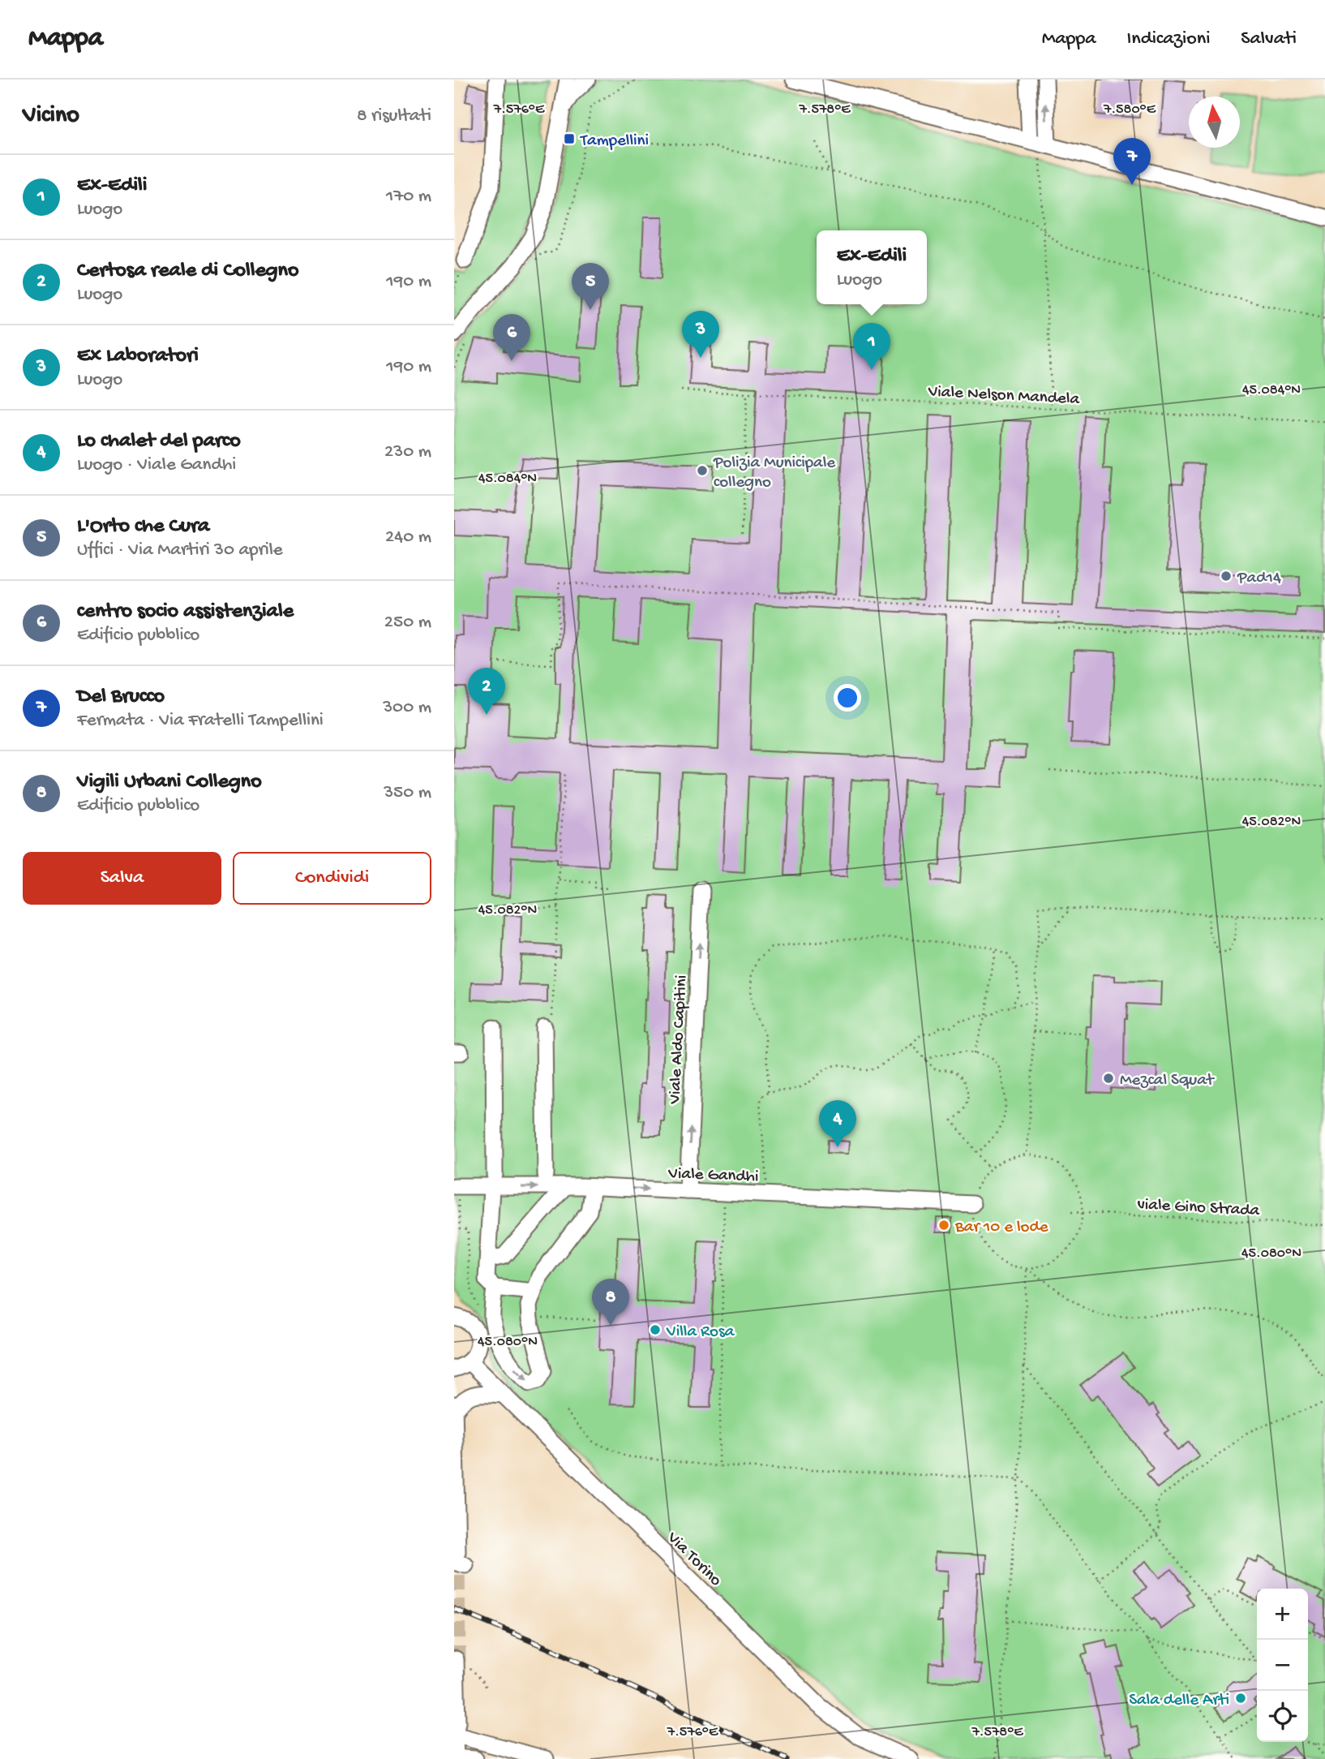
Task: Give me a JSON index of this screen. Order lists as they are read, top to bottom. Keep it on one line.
{"streets":{"street":["Viale Aldo Capitini","Viale Gandhi","Via Torino"],"path":["Viale Nelson Mandela","viale Gino Strada"]},"crossings":[["Viale Aldo Capitini","Viale Gandhi"],["Viale Gandhi","viale Gino Strada"]],"one_way":["Viale Aldo Capitini"],"places":{"transit":["Tampellini"],"other":["Polizia Municipale collegno","Pad14","Mezcal Squat","Bar 10 e lode","Villa Rosa","Sala delle Arti"]},"north":"top","page":{"header":"Mappa","nav":["Mappa","Indicazioni","Salvati"],"heading":["Vicino","8 risultati"],"pins":["7","5","3","6","1","2","4","8"],"list":[{"mark":"1","name":"Ex-Edili","note":"Luogo","value":"170 m"},{"mark":"2","name":"Certosa reale di Collegno","note":"Luogo","value":"190 m"},{"mark":"3","name":"Ex Laboratori","note":"Luogo","value":"190 m"},{"mark":"4","name":"Lo chalet del parco","note":"Luogo · Viale Gandhi","value":"230 m"},{"mark":"5","name":"L'Orto che Cura","note":"Uffici · Via Martiri 30 aprile","value":"240 m"},{"mark":"6","name":"centro socio assistenziale","note":"Edificio pubblico","value":"250 m"},{"mark":"7","name":"Del Brucco","note":"Fermata · Via Fratelli Tampellini","value":"300 m"},{"mark":"8","name":"Vigili Urbani Collegno","note":"Edificio pubblico","value":"350 m"}],"popup":["Ex-Edili","Luogo"],"buttons":["Salva","Condividi"],"map_buttons":["+","−"]},"coordinates":["7.576°E","7.578°E","7.580°E","45.084°N","45.082°N","45.080°N"]}
